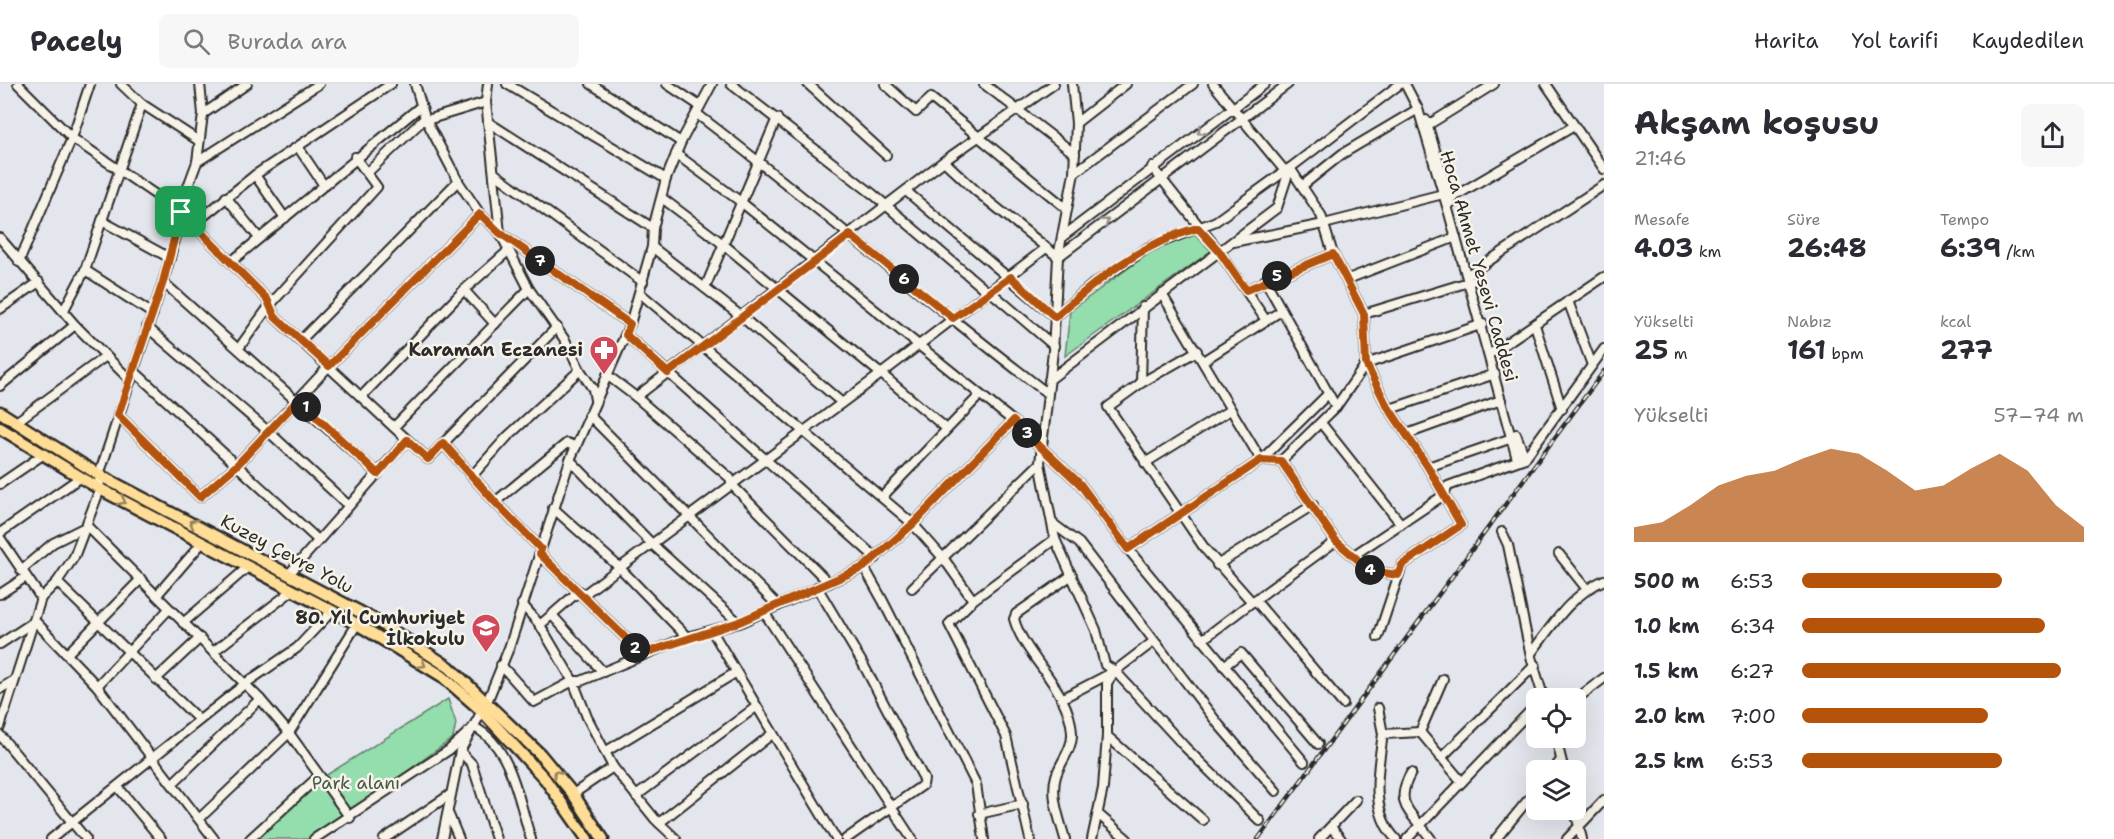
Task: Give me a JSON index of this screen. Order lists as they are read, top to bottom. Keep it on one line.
{"streets":{"highway":["Kuzey Çevre Yolu"],"street":["Hoca Ahmet Yesevi Caddesi"]},"parks":["Park alanı"],"places":{"pharmacy":["Karaman Eczanesi"],"school or university":["80. Yıl Cumhuriyet İlkokulu"]},"page":{"header":"Pacely","search":"Burada ara","nav":["Harita","Yol tarifi","Kaydedilen"],"heading":["Akşam koşusu","21:46"],"stats":[["Mesafe","4.03 km"],["Süre","26:48"],["Tempo","6:39 /km"],["Yükselti","25 m"],["Nabız","161 bpm"],["kcal","277"]],"pins":["7","5","6","1","3","4","2"],"chart":["Yükselti","57–74 m"],"list":[{"name":"500 m","note":"6:53"},{"name":"1.0 km","note":"6:34"},{"name":"1.5 km","note":"6:27"},{"name":"2.0 km","note":"7:00"},{"name":"2.5 km","note":"6:53"}]}}
